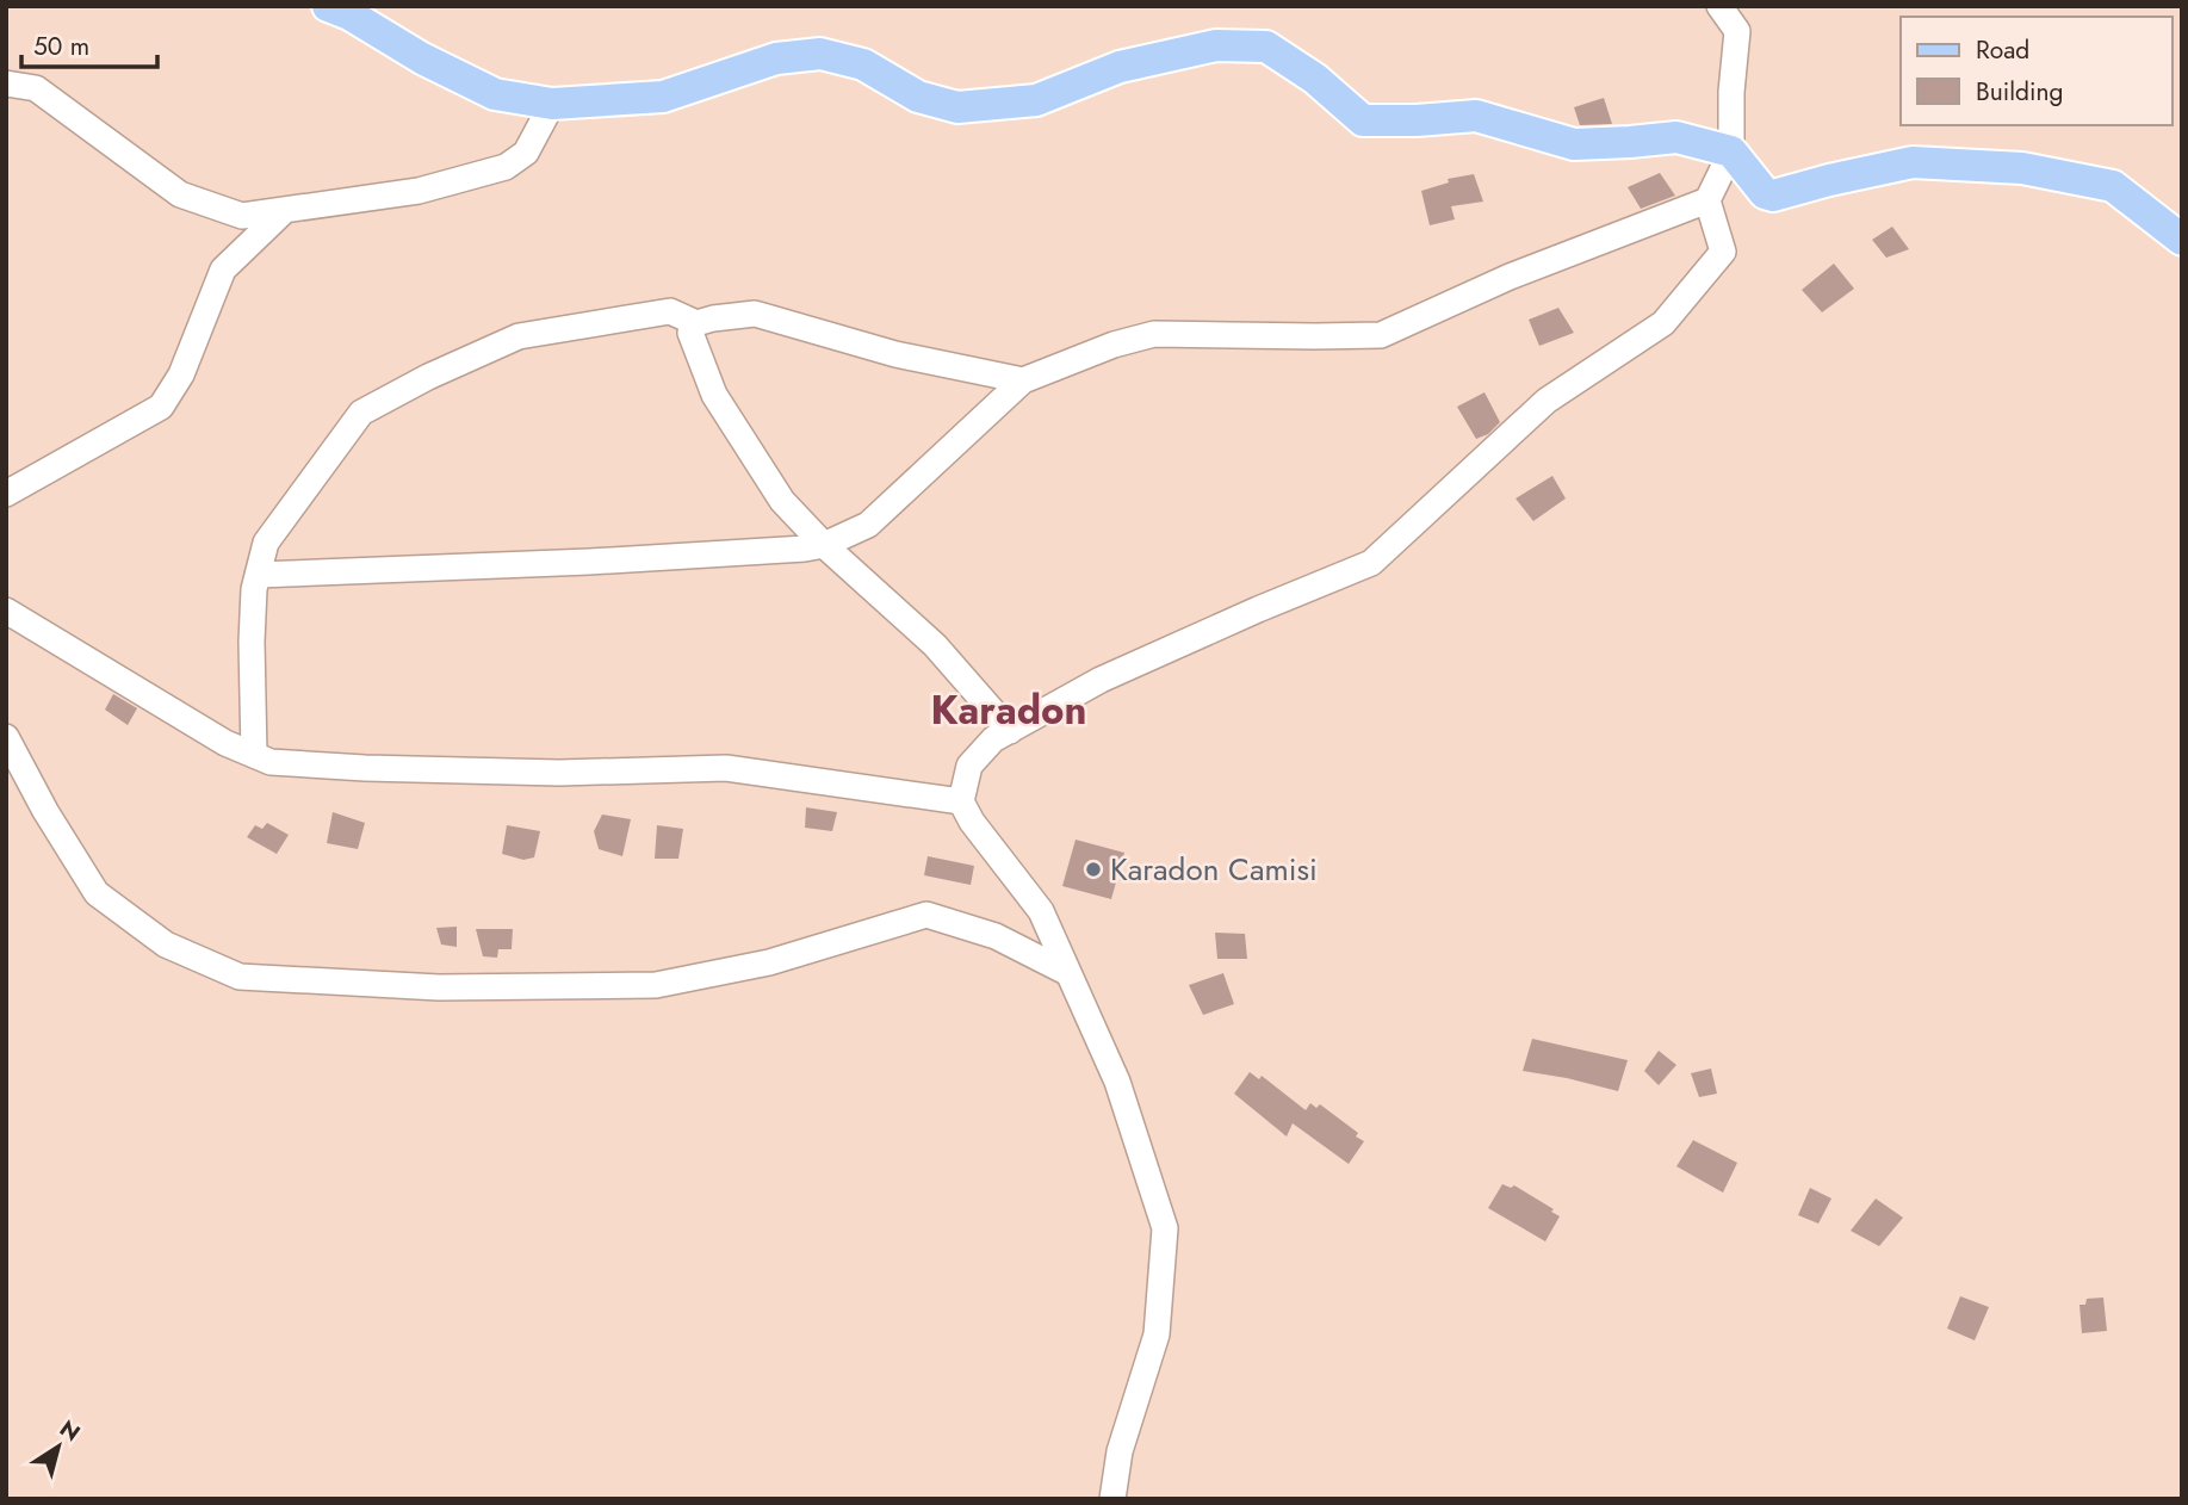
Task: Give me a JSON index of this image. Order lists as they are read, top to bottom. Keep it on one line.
{"districts":["Karadon"],"places":["Karadon Camisi"],"legend":["Road","Building"],"scale_bar":"50 m","north":"top right"}
